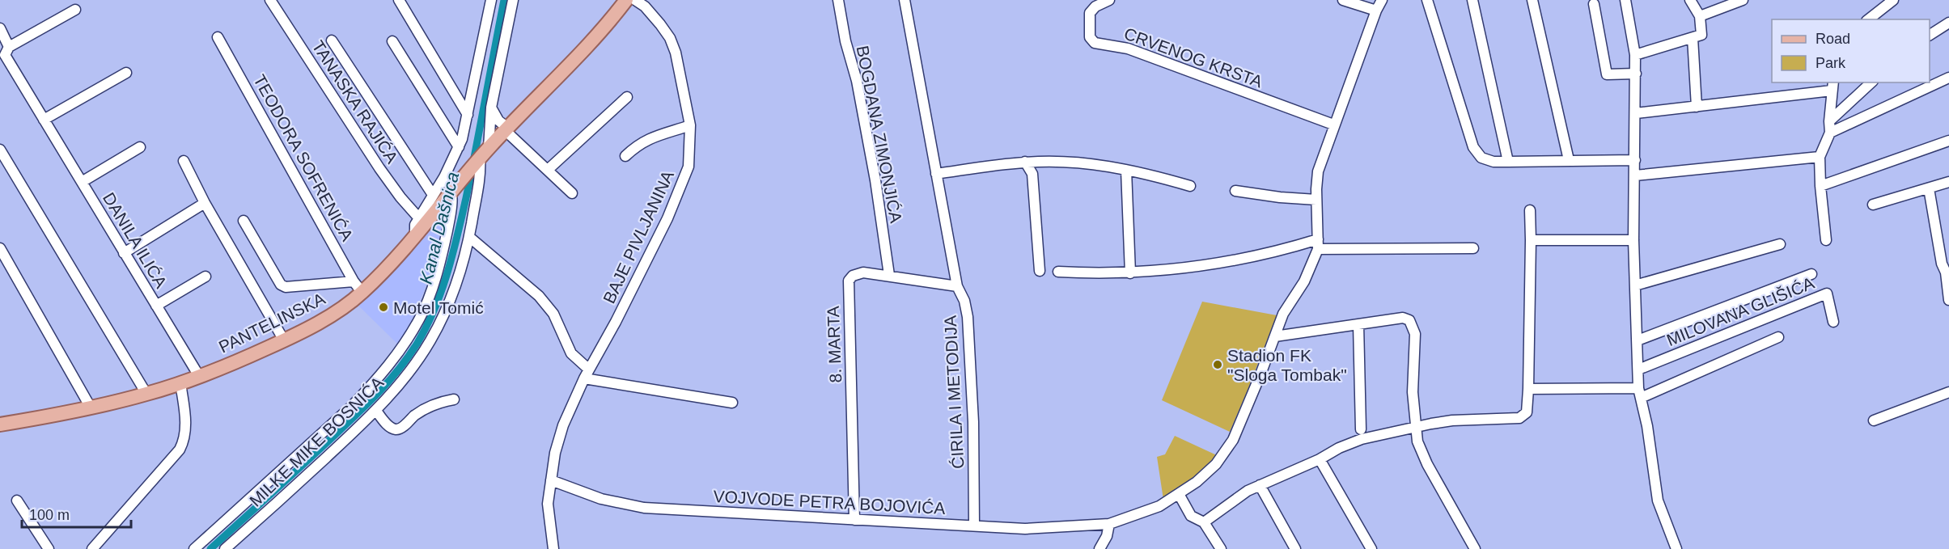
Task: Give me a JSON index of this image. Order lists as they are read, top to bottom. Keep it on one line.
{"streets":{"main road":["PANTELINSKA"],"street":["CRVENOG KRSTA","TANASKA RAJIĆA","BOGDANA ZIMONJIĆA","TEODORA SOFRENIĆA","BAJE PIVLJANINA","DANILA ILIĆA","MILOVANA GLIŠIĆA","8. MARTA","ĆIRILA I METODIJA","MILKE MIKE BOSNIĆA","VOJVODE PETRA BOJOVIĆA"]},"crossings":[["CRVENOG KRSTA","VOJVODE PETRA BOJOVIĆA"],["BOGDANA ZIMONJIĆA","8. MARTA"],["TEODORA SOFRENIĆA","PANTELINSKA"],["BAJE PIVLJANINA","VOJVODE PETRA BOJOVIĆA"],["DANILA ILIĆA","PANTELINSKA"],["PANTELINSKA","MILKE MIKE BOSNIĆA"],["8. MARTA","ĆIRILA I METODIJA"],["8. MARTA","VOJVODE PETRA BOJOVIĆA"],["ĆIRILA I METODIJA","VOJVODE PETRA BOJOVIĆA"]],"water":["Kanal Dašnica"],"places":["Motel Tomić","Stadion FK \"Sloga Tombak\""],"legend":["Road","Park"],"scale_bar":"100 m"}
